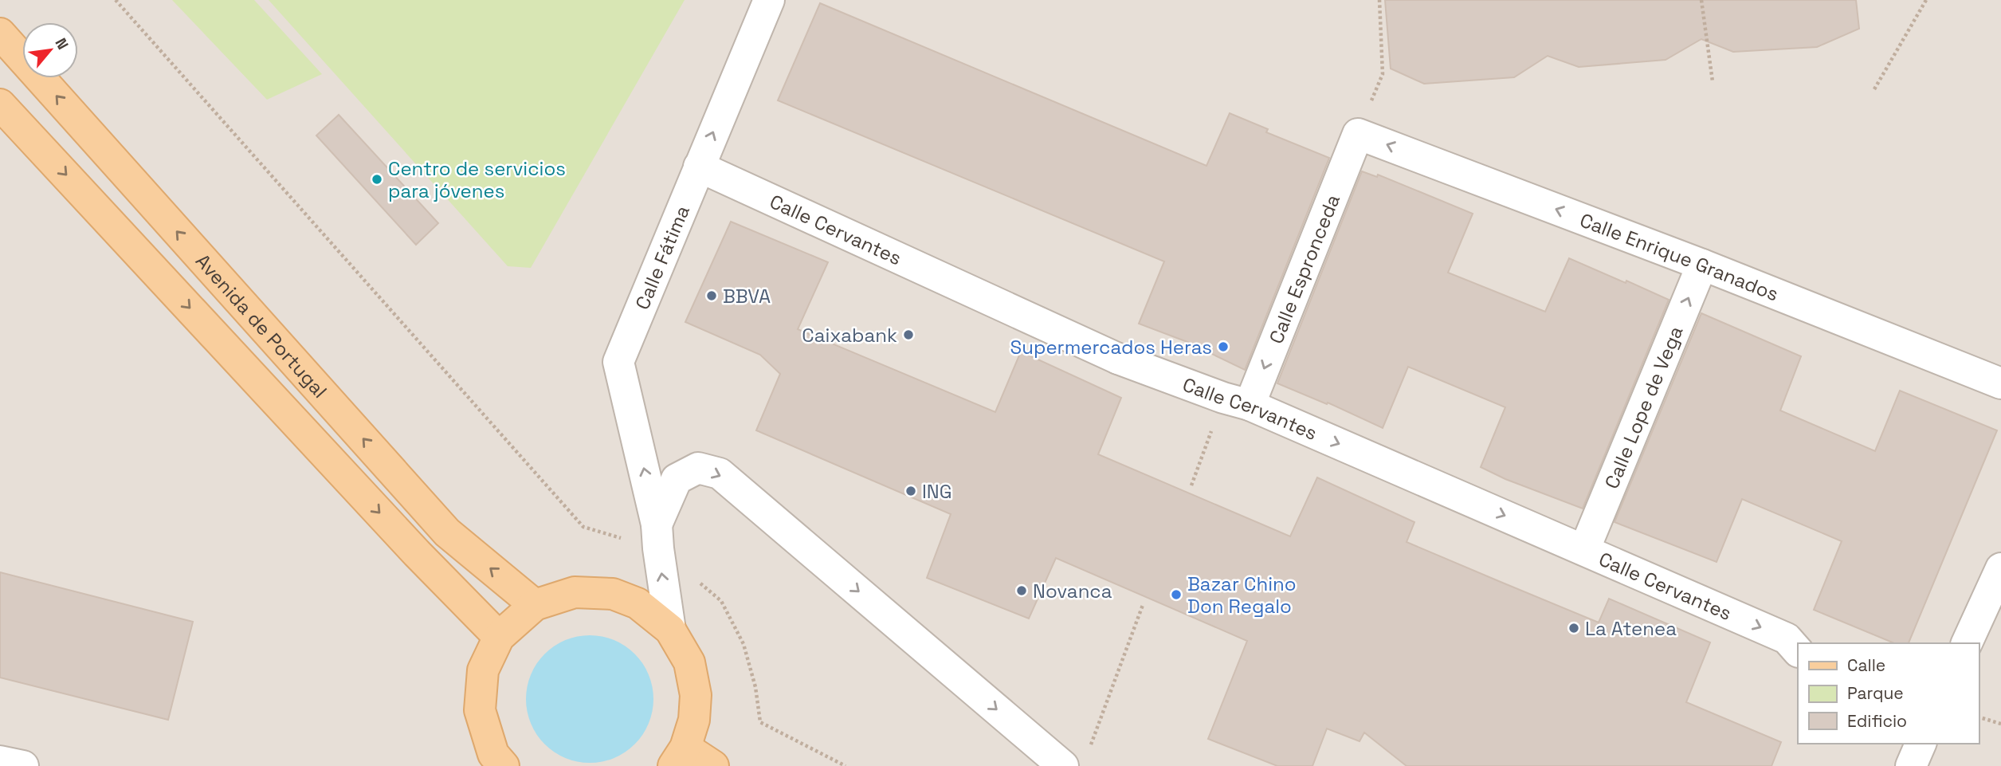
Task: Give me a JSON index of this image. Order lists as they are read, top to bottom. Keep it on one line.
{"streets":{"main road":["Avenida de Portugal"],"street":["Calle Cervantes","Calle Fátima","Calle Enrique Granados","Calle Espronceda","Calle Lope de Vega"]},"crossings":[["Calle Cervantes","Calle Fátima"],["Calle Cervantes","Calle Espronceda"],["Calle Cervantes","Calle Lope de Vega"],["Calle Enrique Granados","Calle Espronceda"],["Calle Enrique Granados","Calle Lope de Vega"]],"one_way":["Calle Cervantes","Calle Fátima","Calle Enrique Granados","Calle Espronceda","Calle Lope de Vega"],"places":["Centro de servicios para jóvenes","BBVA","Caixabank","Supermercados Heras","ING","Novanca","Bazar Chino Don Regalo","La Atenea"],"legend":["Calle","Parque","Edificio"],"north":"top right"}
